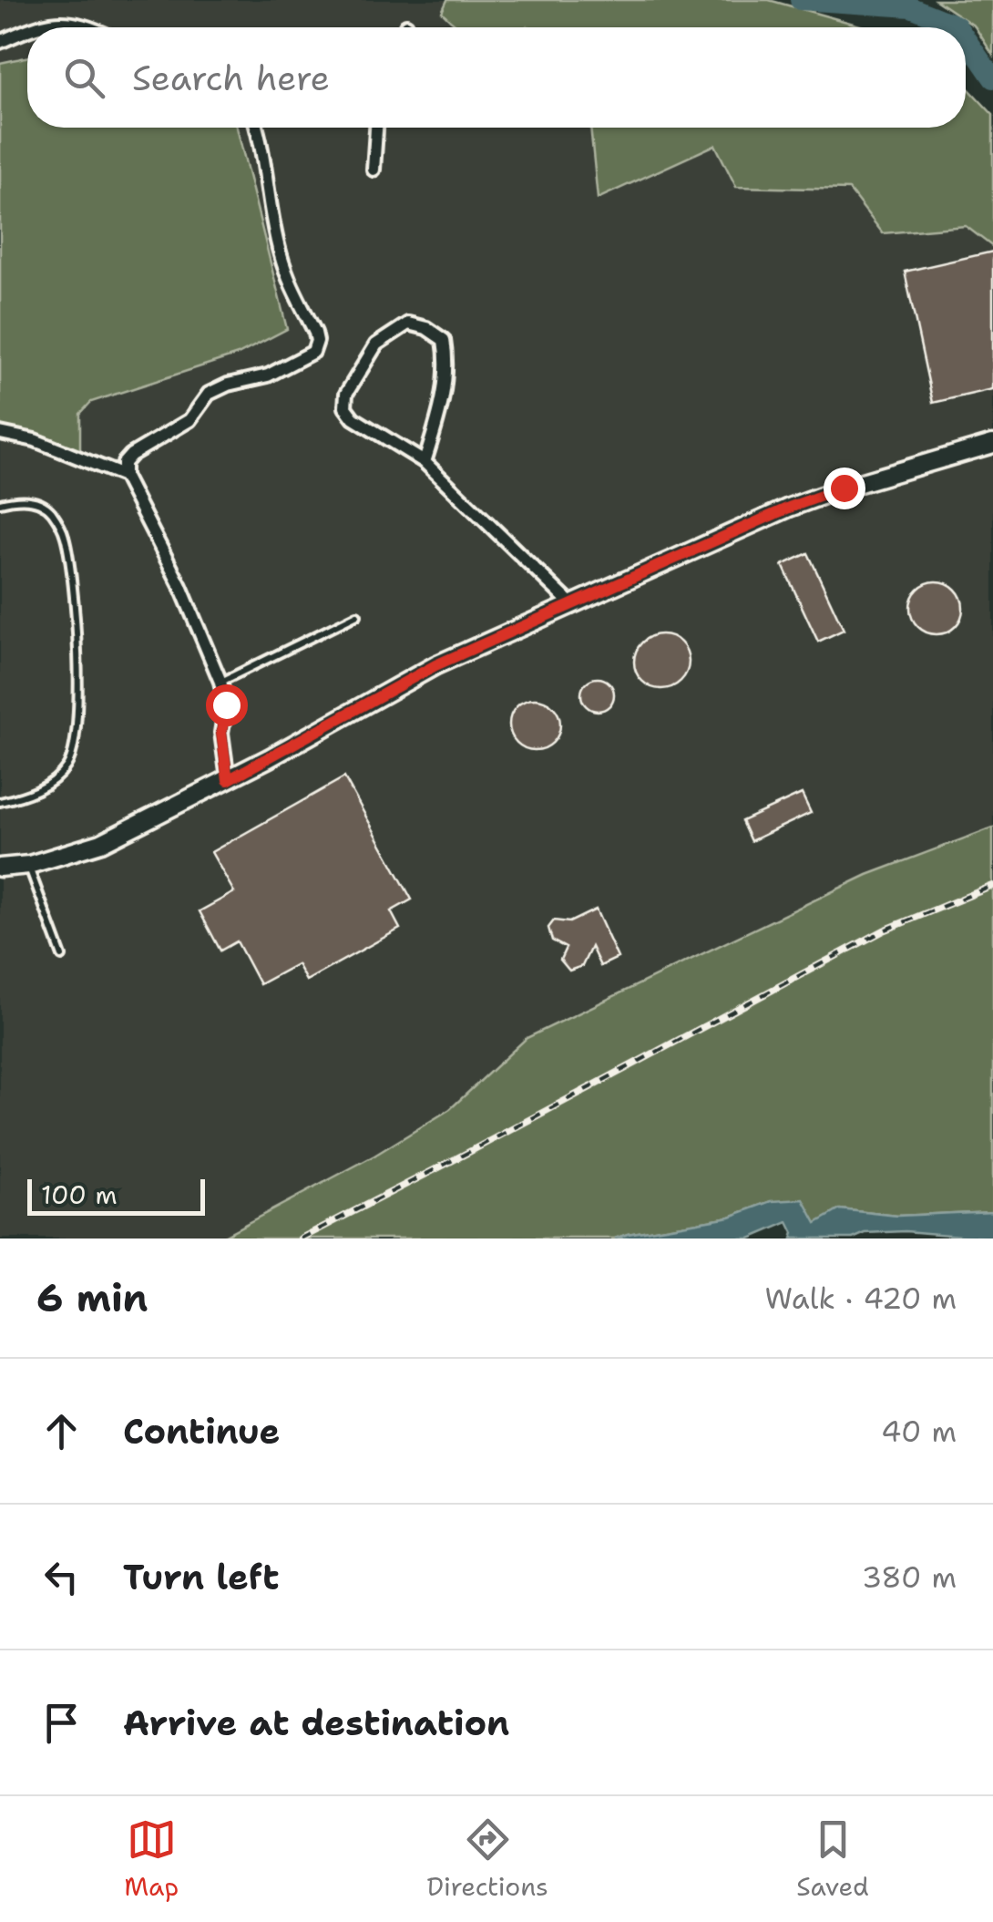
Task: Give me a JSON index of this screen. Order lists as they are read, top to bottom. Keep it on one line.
{"scale_bar":"100 m","page":{"search":"Search here","scale":"100 m","heading":["6 min","Walk · 420 m"],"list":[["Continue","40 m"],["Turn left","380 m"],"Arrive at destination"],"nav":["Map","Directions","Saved"]}}
